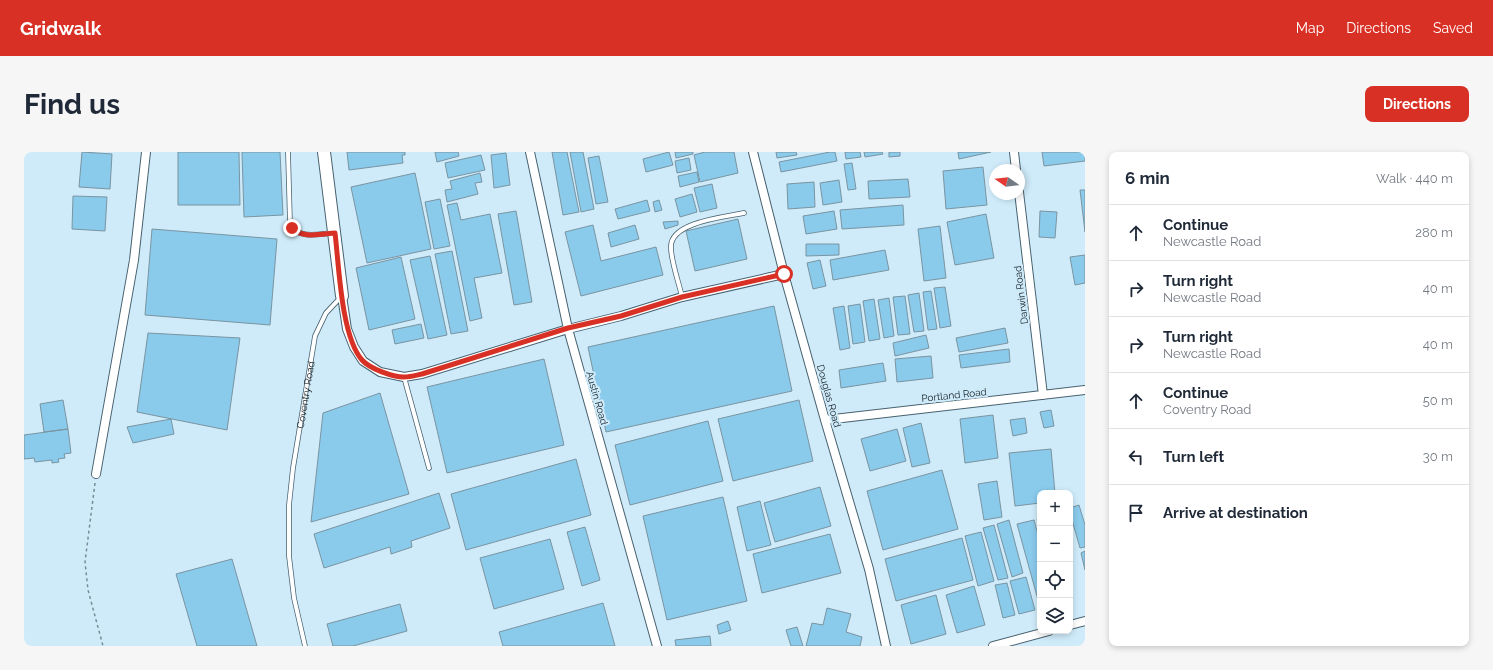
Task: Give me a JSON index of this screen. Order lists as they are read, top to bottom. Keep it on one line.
{"streets":{"street":["Darwin Road","Portland Road","Douglas Road","Austin Road"],"lane":["Coventry Road"]},"crossings":[["Darwin Road","Portland Road"],["Portland Road","Douglas Road"]],"north":"left","page":{"header":"Gridwalk","nav":["Map","Directions","Saved"],"buttons":"Directions","title":"Find us","heading":["6 min","Walk · 440 m"],"list":[["Continue","Newcastle Road","280 m"],["Turn right","Newcastle Road","40 m"],["Turn right","Newcastle Road","40 m"],["Continue","Coventry Road","50 m"],["Turn left","30 m"],"Arrive at destination"],"map_buttons":["+","−"]}}
